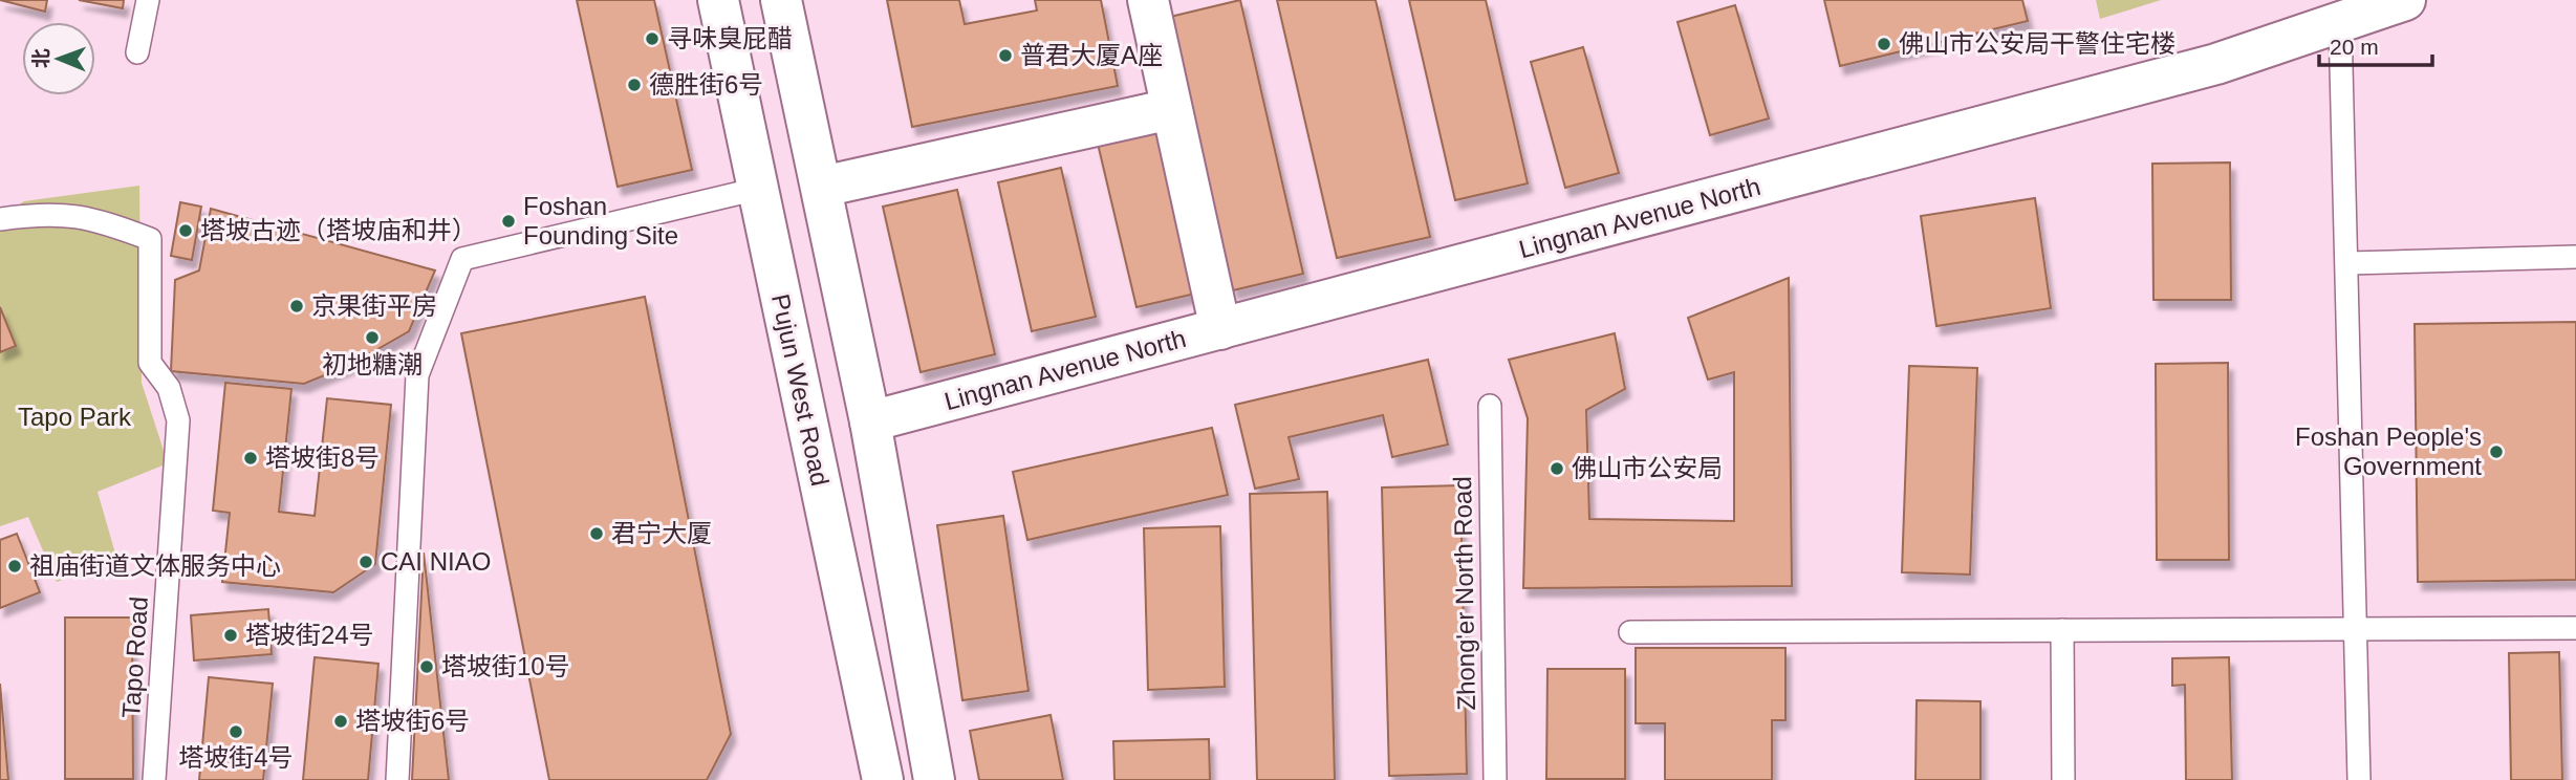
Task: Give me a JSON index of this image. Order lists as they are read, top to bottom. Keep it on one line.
{"streets":{"main road":["Lingnan Avenue North","Pujun West Road"],"lane":["Zhong'er North Road","Tapo Road"]},"parks":["Tapo Park"],"places":["寻味臭屁醋","佛山市公安局干警住宅楼","普君大厦A座","德胜街6号","Foshan Founding Site","塔坡古迹（塔坡庙和井）","京果街平房","初地糖潮","Foshan People's Government","塔坡街8号","佛山市公安局","君宁大厦","CAI NIAO","祖庙街道文体服务中心","塔坡街24号","塔坡街10号","塔坡街6号","塔坡街4号"],"scale_bar":"20 m","north":"left"}
